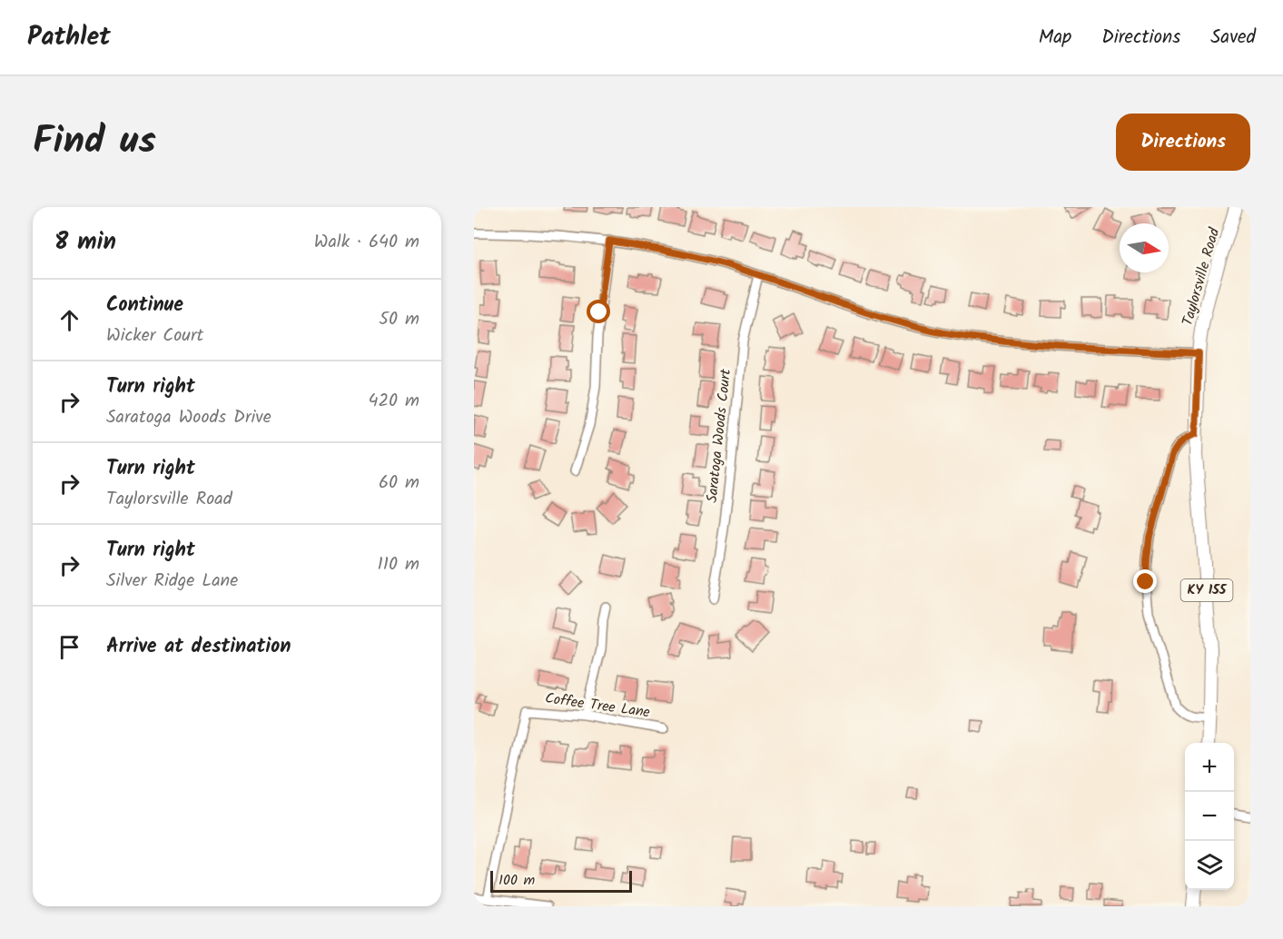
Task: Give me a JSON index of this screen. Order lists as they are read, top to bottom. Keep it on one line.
{"streets":{"main road":["Taylorsville Road","KY 155"],"street":["Saratoga Woods Court","Coffee Tree Lane"]},"scale_bar":"100 m","north":"right","page":{"header":"Pathlet","nav":["Map","Directions","Saved"],"title":"Find us","buttons":"Directions","heading":["8 min","Walk · 640 m"],"list":[["Continue","Wicker Court","50 m"],["Turn right","Saratoga Woods Drive","420 m"],["Turn right","Taylorsville Road","60 m"],["Turn right","Silver Ridge Lane","110 m"],"Arrive at destination"],"map_buttons":["+","−"],"scale":"100 m"}}
